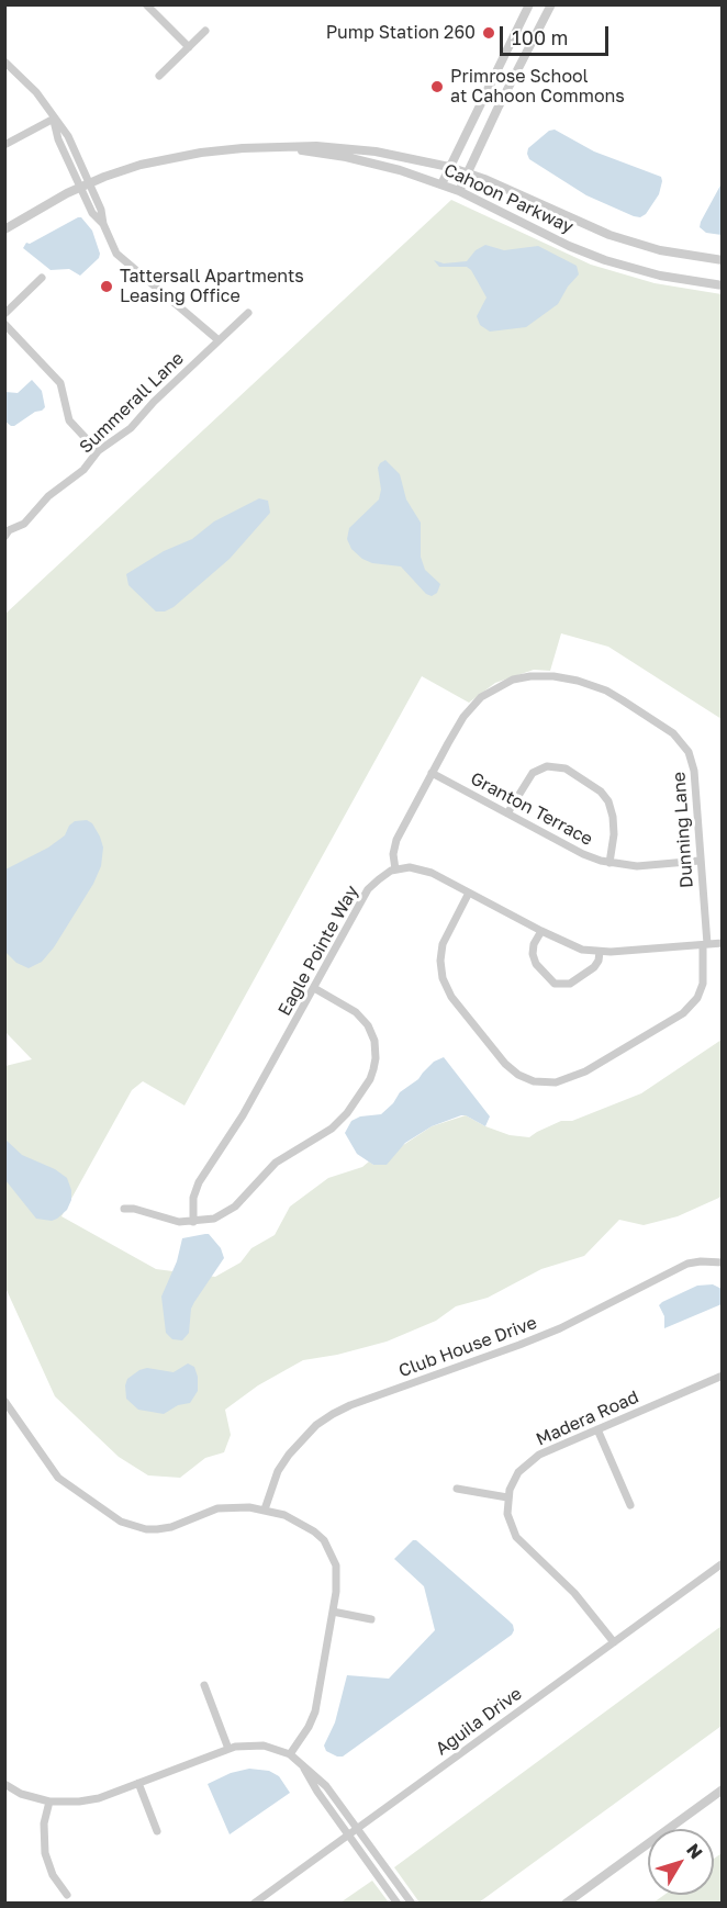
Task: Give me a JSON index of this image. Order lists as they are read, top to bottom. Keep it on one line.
{"streets":{"street":["Cahoon Parkway","Summerall Lane","Granton Terrace","Dunning Lane","Eagle Pointe Way","Club House Drive","Madera Road","Aguila Drive"]},"crossings":[["Granton Terrace","Dunning Lane"],["Dunning Lane","Eagle Pointe Way"]],"places":["Pump Station 260","Primrose School at Cahoon Commons","Tattersall Apartments Leasing Office"],"scale_bar":"100 m","north":"top right"}
